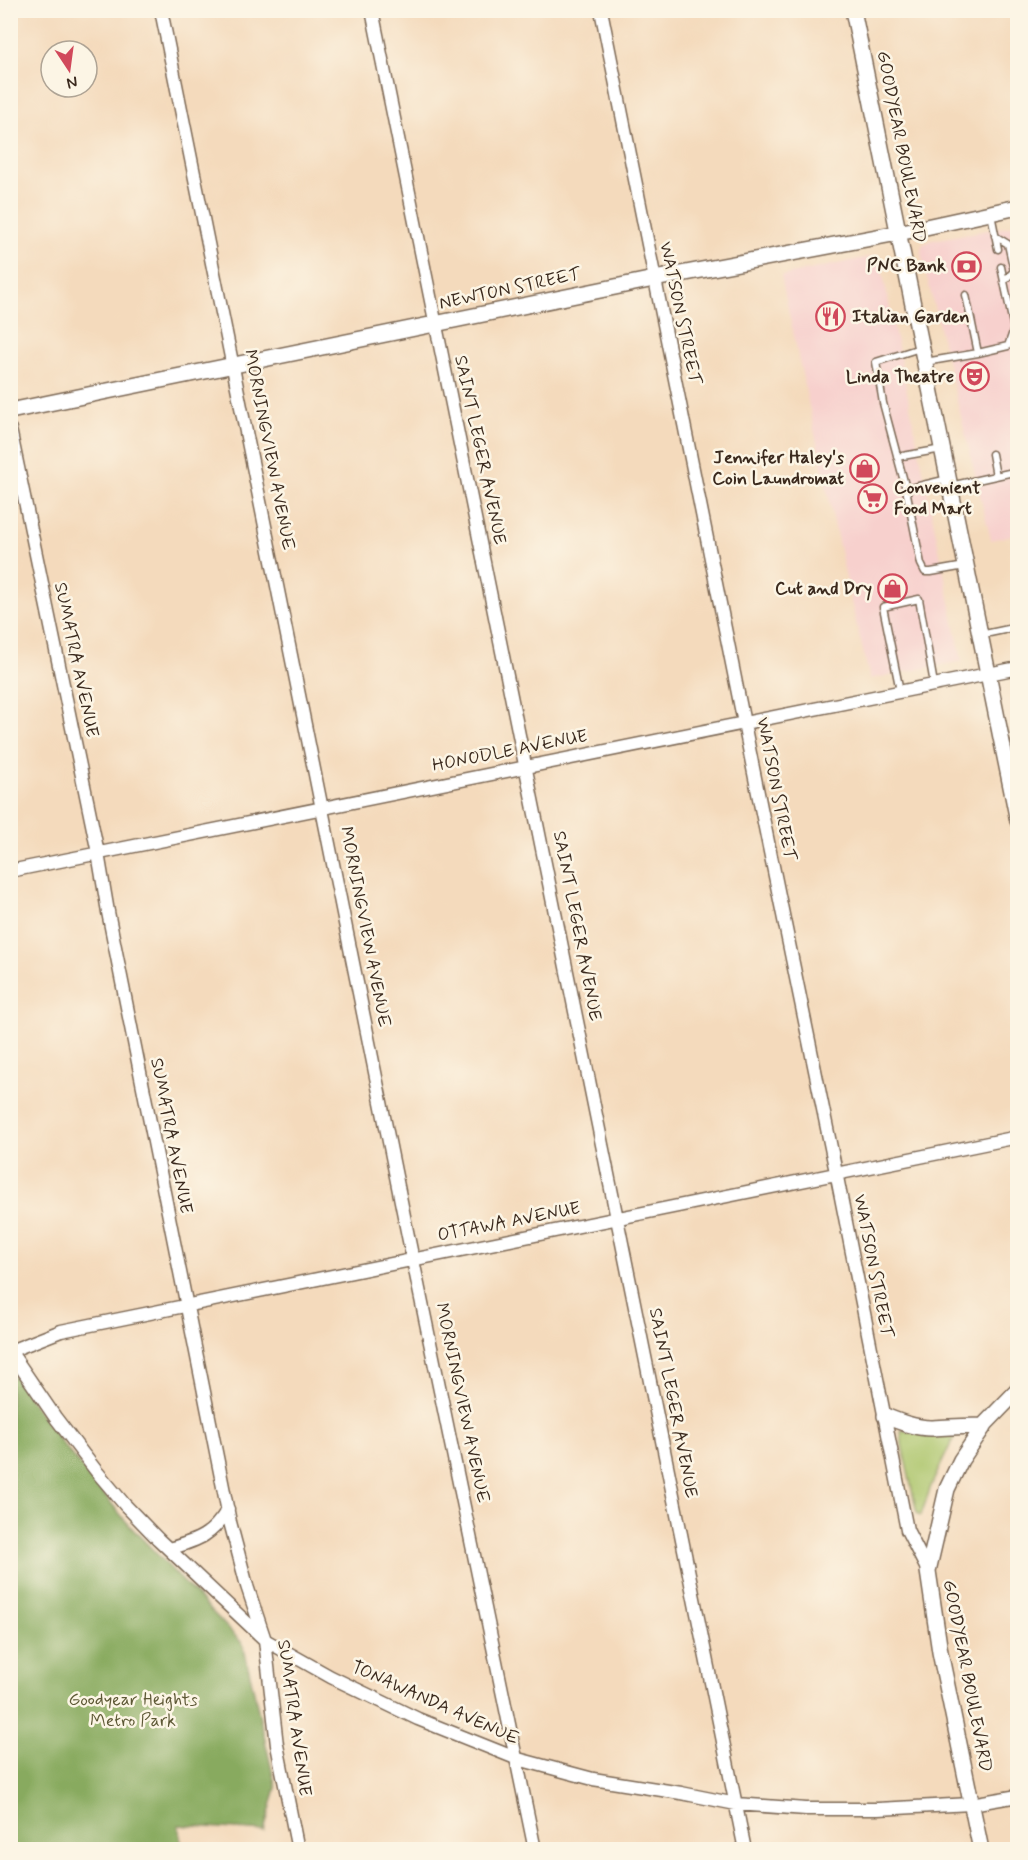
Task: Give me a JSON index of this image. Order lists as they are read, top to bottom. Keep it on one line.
{"streets":{"street":["GOODYEAR BOULEVARD","NEWTON STREET","WATSON STREET","MORNINGVIEW AVENUE","SAINT LEGER AVENUE","SUMATRA AVENUE","HONODLE AVENUE","OTTAWA AVENUE","TONAWANDA AVENUE"]},"crossings":[["GOODYEAR BOULEVARD","NEWTON STREET"],["GOODYEAR BOULEVARD","WATSON STREET"],["GOODYEAR BOULEVARD","HONODLE AVENUE"],["GOODYEAR BOULEVARD","TONAWANDA AVENUE"],["NEWTON STREET","WATSON STREET"],["NEWTON STREET","MORNINGVIEW AVENUE"],["NEWTON STREET","SAINT LEGER AVENUE"],["WATSON STREET","HONODLE AVENUE"],["WATSON STREET","OTTAWA AVENUE"],["MORNINGVIEW AVENUE","HONODLE AVENUE"],["MORNINGVIEW AVENUE","OTTAWA AVENUE"],["MORNINGVIEW AVENUE","TONAWANDA AVENUE"],["SAINT LEGER AVENUE","HONODLE AVENUE"],["SAINT LEGER AVENUE","OTTAWA AVENUE"],["SAINT LEGER AVENUE","TONAWANDA AVENUE"],["SUMATRA AVENUE","HONODLE AVENUE"],["SUMATRA AVENUE","OTTAWA AVENUE"],["SUMATRA AVENUE","TONAWANDA AVENUE"],["OTTAWA AVENUE","TONAWANDA AVENUE"]],"parks":["Goodyear Heights Metro Park"],"places":{"bank":["PNC Bank"],"restaurant":["Italian Garden"],"theatre":["Linda Theatre"],"shop":["Jennifer Haley's Coin Laundromat","Cut and Dry"],"supermarket":["Convenient Food Mart"]},"north":"bottom"}
